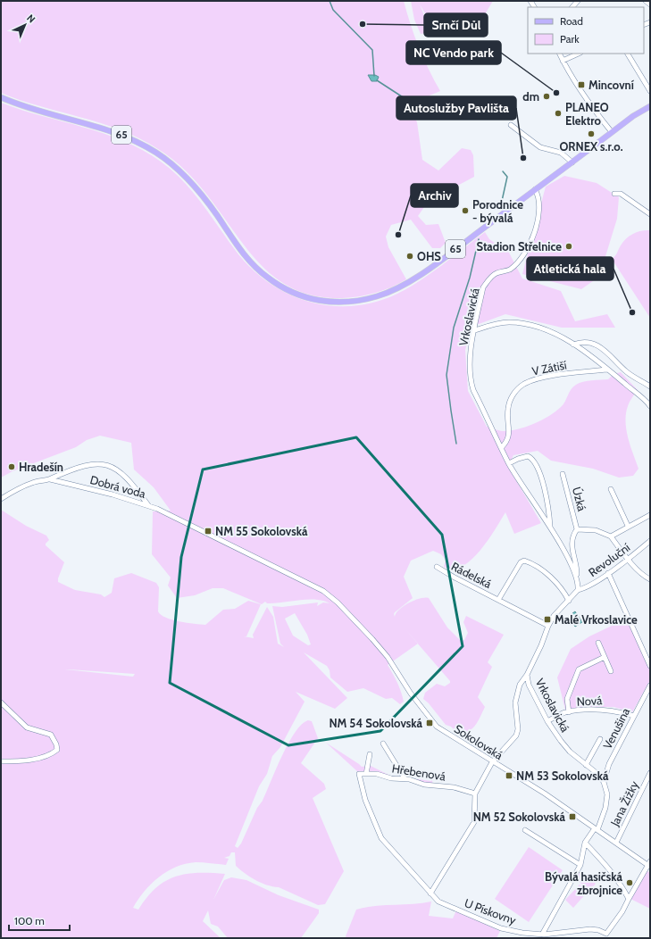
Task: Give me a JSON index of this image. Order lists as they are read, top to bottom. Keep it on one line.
{"streets":{"main road":["65"],"street":["Vrkoslavická","V Zátiší","Dobrá voda","Úzká","Revoluční","Rádelská","Nová","Venušina","Sokolovská","Hřebenová","Jana Žižky","U Pískovny"]},"crossings":[["65","Vrkoslavická"],["Vrkoslavická","V Zátiší"],["Vrkoslavická","Revoluční"],["Vrkoslavická","Rádelská"],["Vrkoslavická","Nová"],["Vrkoslavická","Venušina"],["Dobrá voda","Sokolovská"],["Nová","Venušina"],["Sokolovská","Jana Žižky"],["Hřebenová","U Pískovny"]],"places":{"other":["Srnčí Důl","NC Vendo park","dm","PLANEO Elektro","ORNEX s.r.o.","Autoslužby Pavlišta","Porodnice - bývalá","Archiv","Stadion Střelnice","OHS","Atletická hala","Hradešín","Bývalá hasičská zbrojnice"],"transit":["Mincovní","NM 55 Sokolovská","Malé Vrkoslavice","NM 54 Sokolovská","NM 53 Sokolovská","NM 52 Sokolovská"]},"legend":["Road","Park"],"scale_bar":"100 m","north":"top right"}
